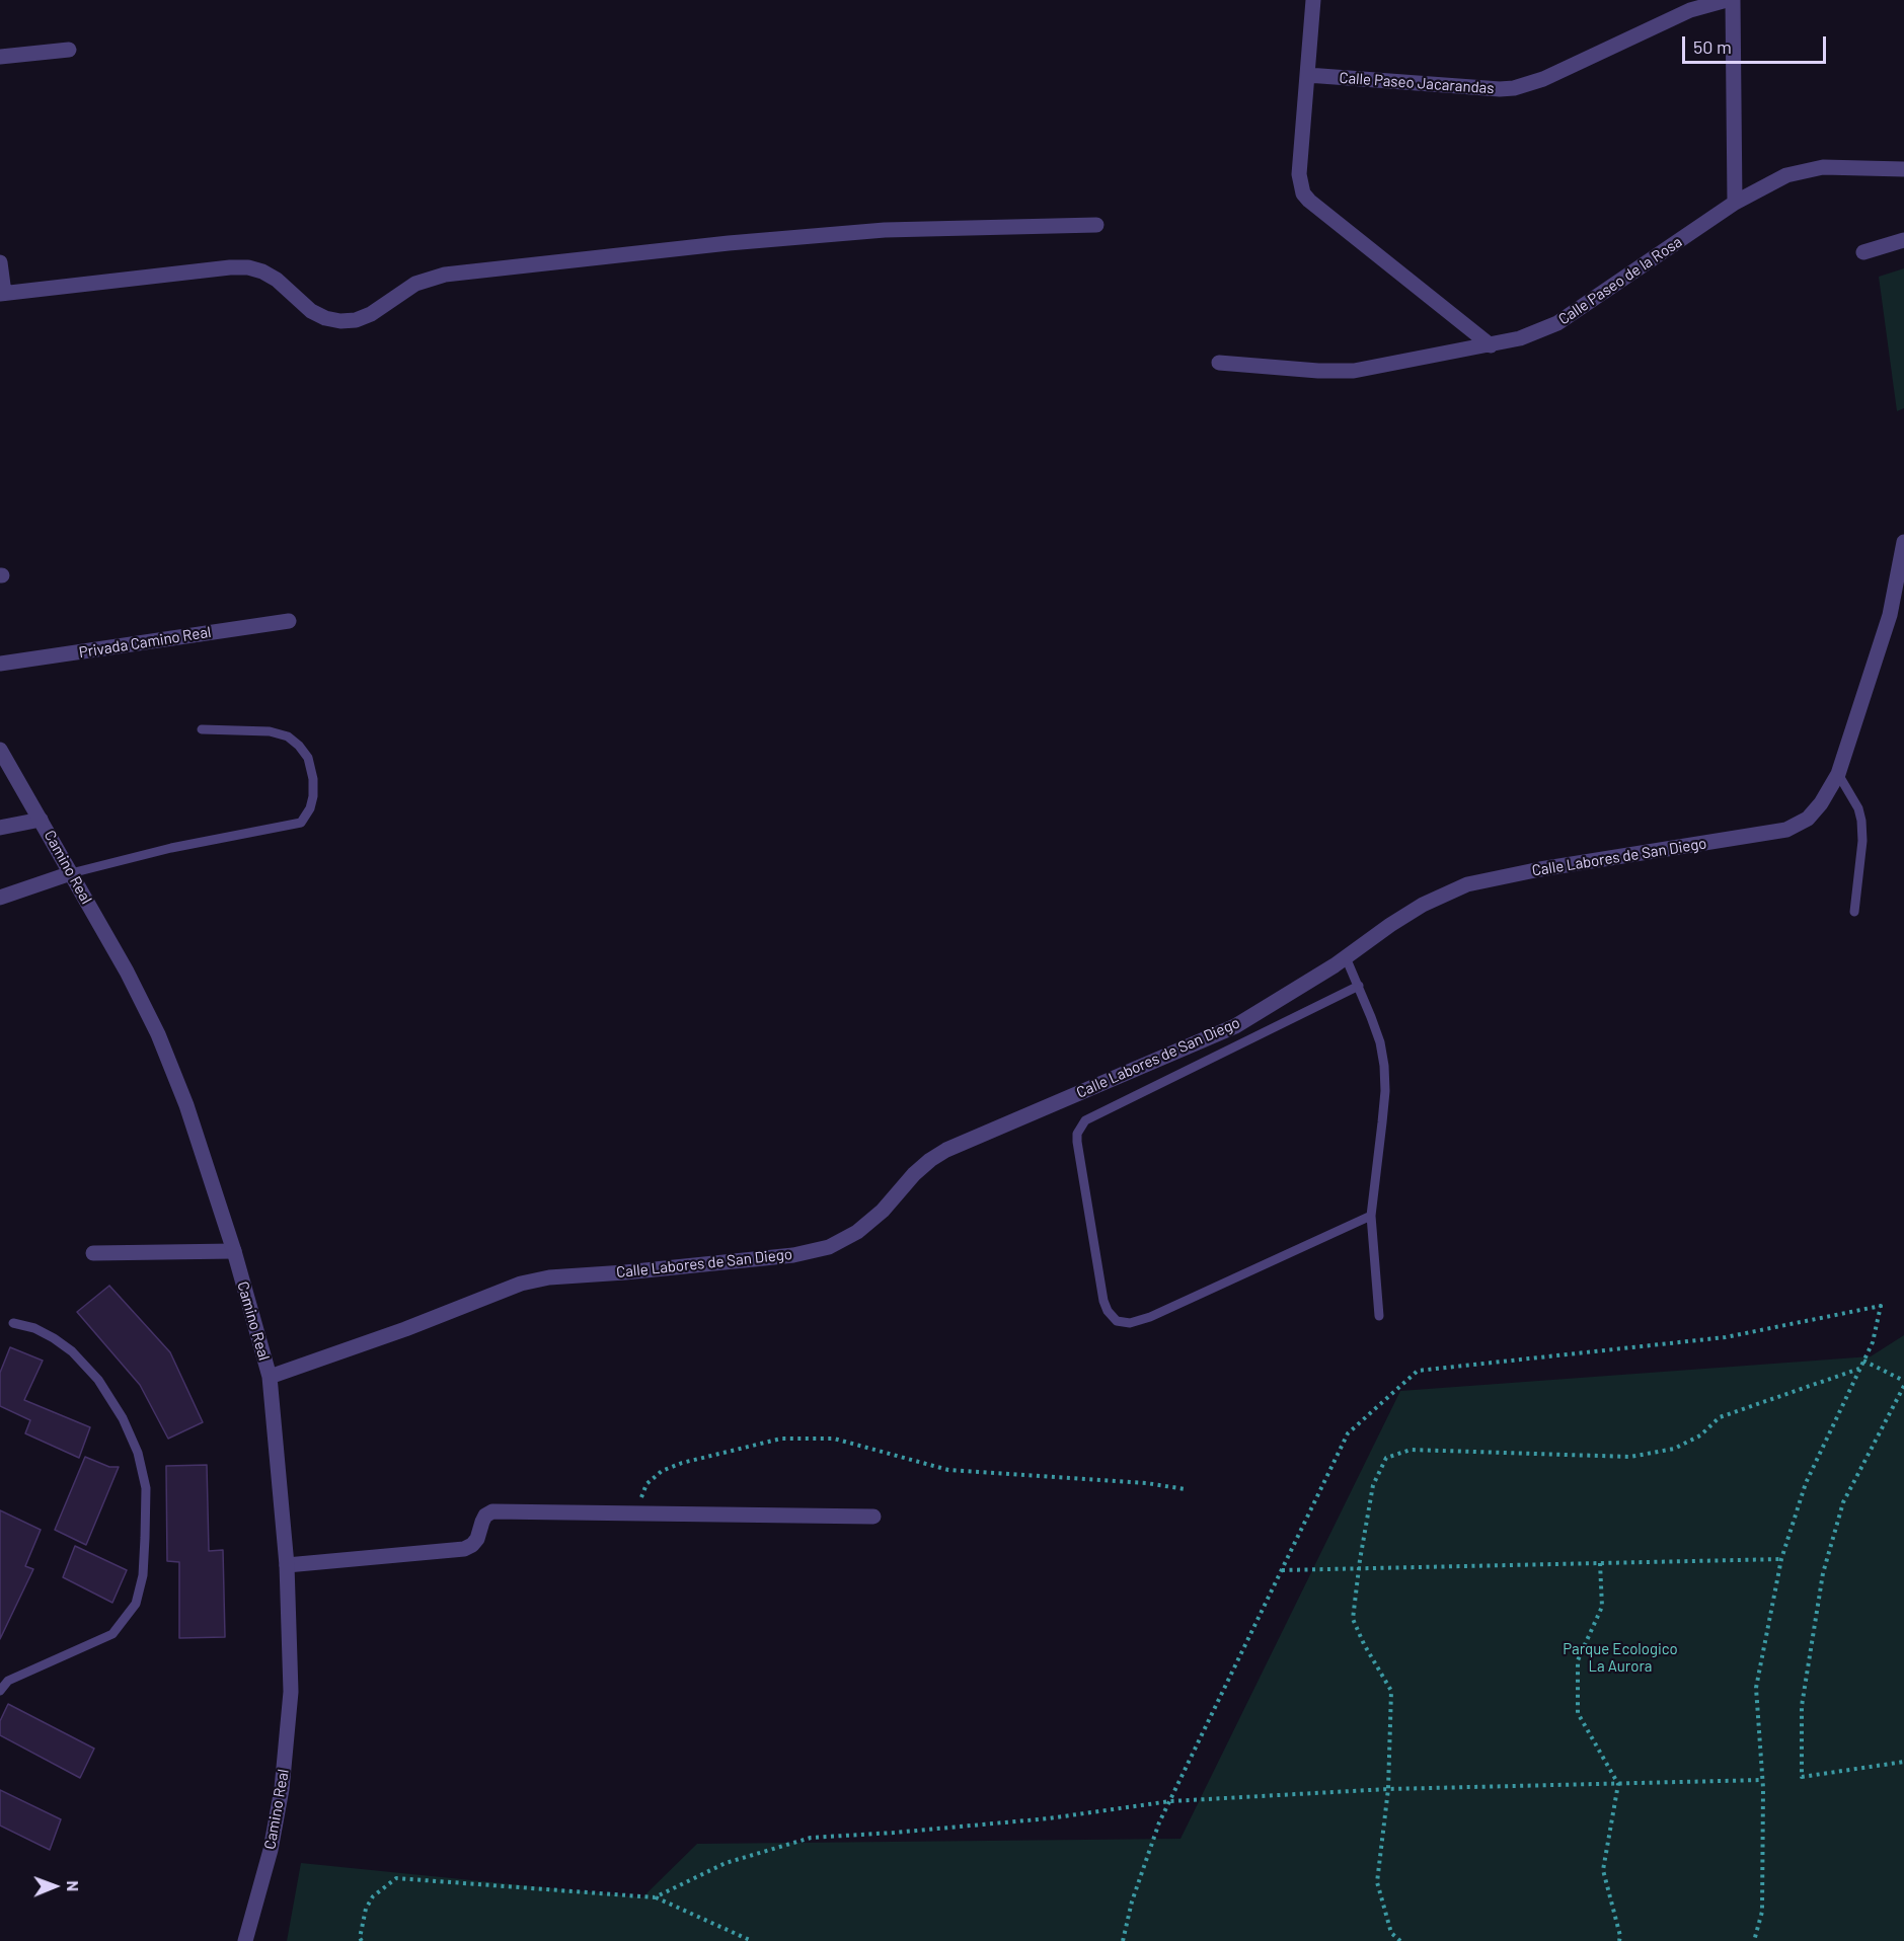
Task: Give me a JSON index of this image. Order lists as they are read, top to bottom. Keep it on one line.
{"streets":{"street":["Calle Paseo Jacarandas","Calle Paseo de la Rosa","Privada Camino Real","Calle Labores de San Diego","Camino Real"]},"crossings":[["Calle Labores de San Diego","Camino Real"]],"parks":["Parque Ecologico La Aurora"],"scale_bar":"50 m","north":"right"}
